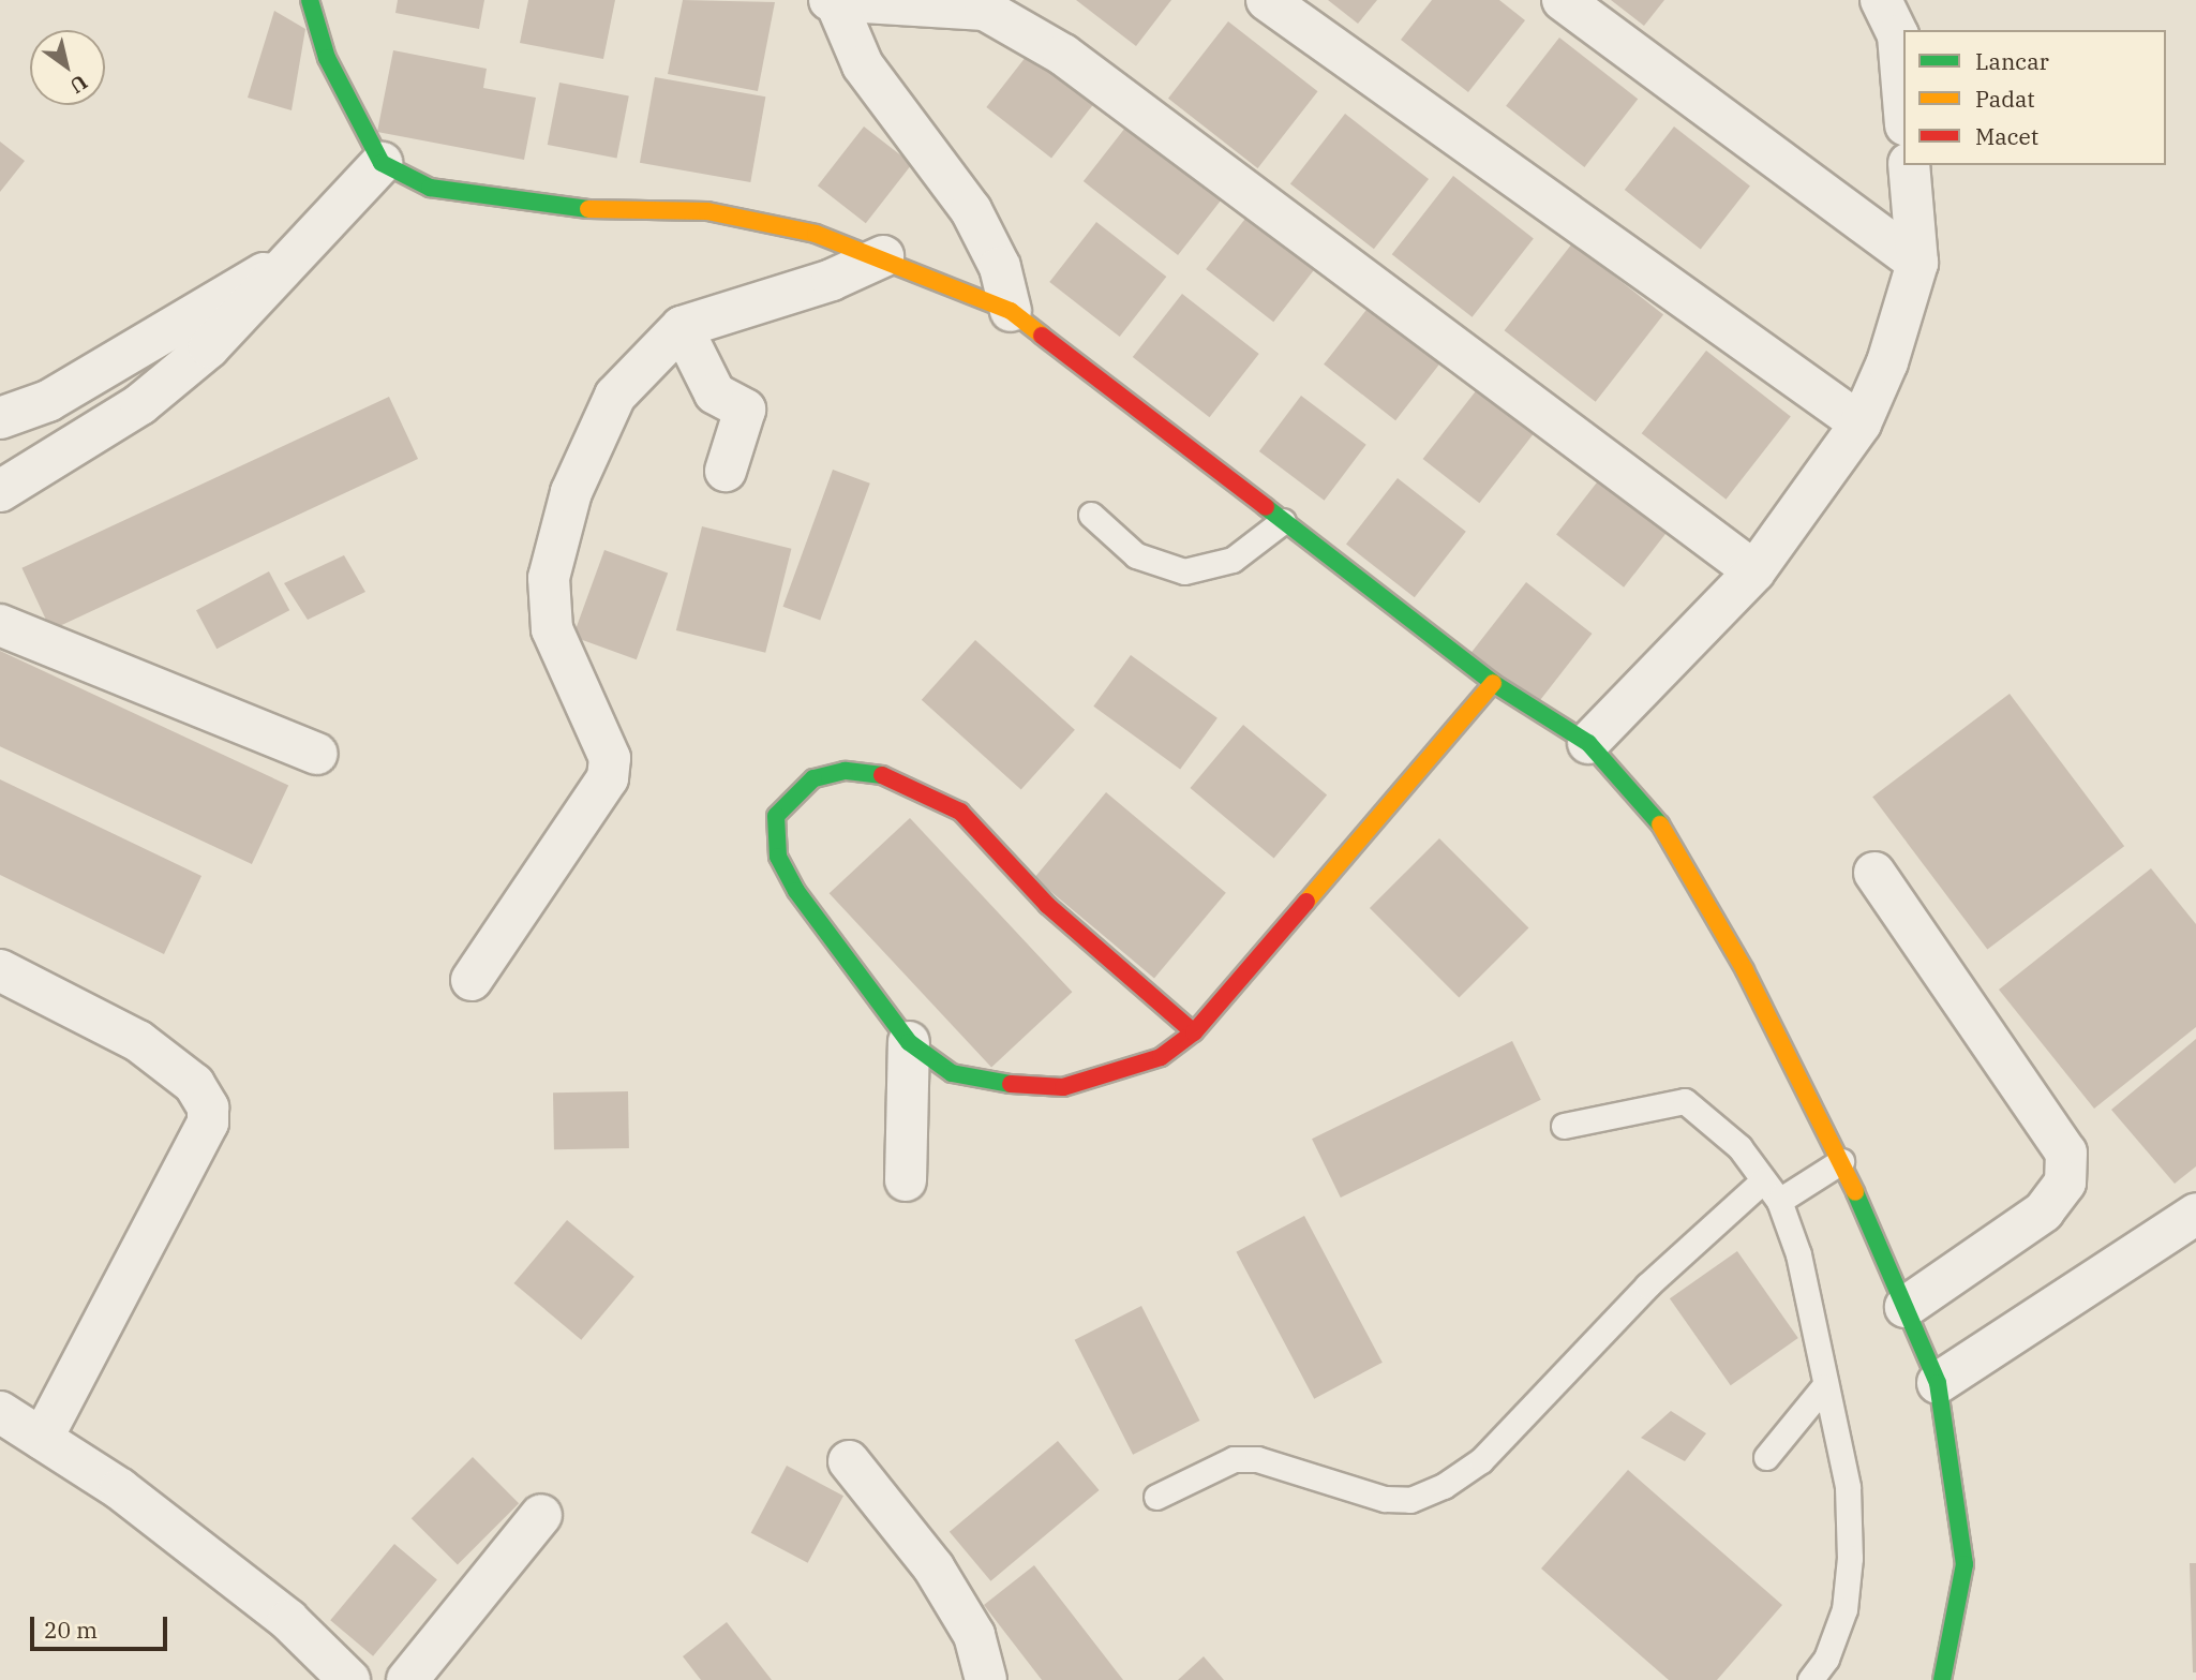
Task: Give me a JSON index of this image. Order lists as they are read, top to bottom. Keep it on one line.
{"legend":["Lancar","Padat","Macet"],"scale_bar":"20 m","north":"bottom right"}
